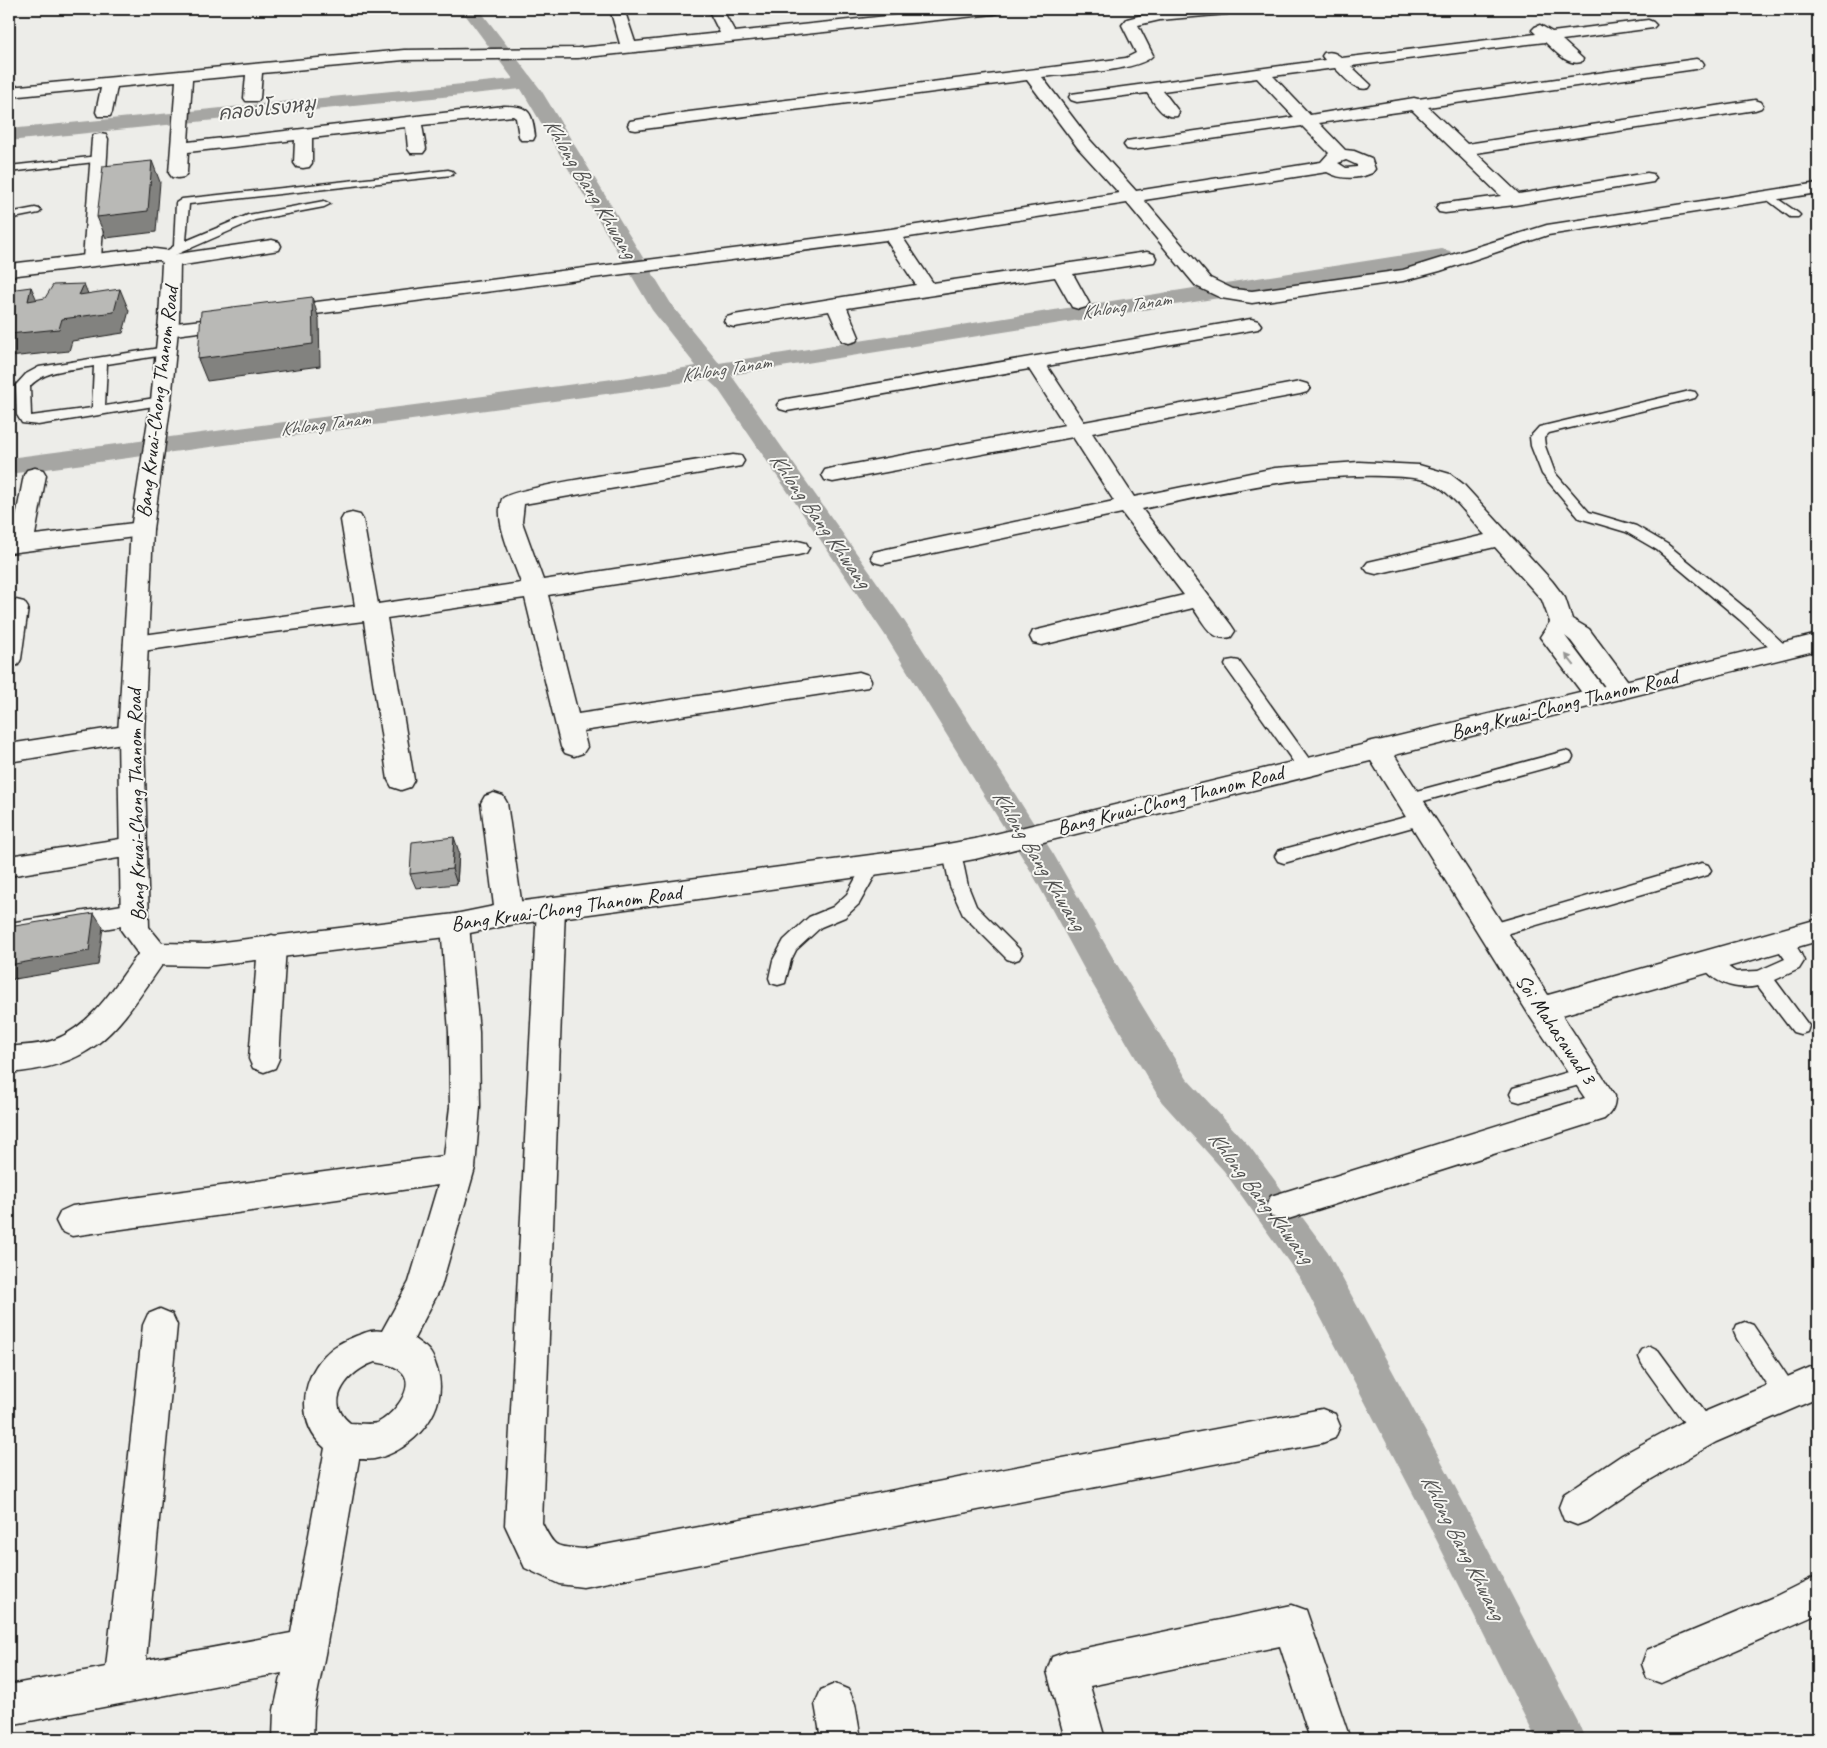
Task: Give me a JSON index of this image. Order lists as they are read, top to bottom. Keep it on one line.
{"streets":{"street":["Bang Kruai-Chong Thanom Road","Soi Mahasawad 3"]},"crossings":[["Bang Kruai-Chong Thanom Road","Soi Mahasawad 3"]],"water":["คลองโรงหมู","Khlong Bang Khwang","Khlong Tanam"]}
